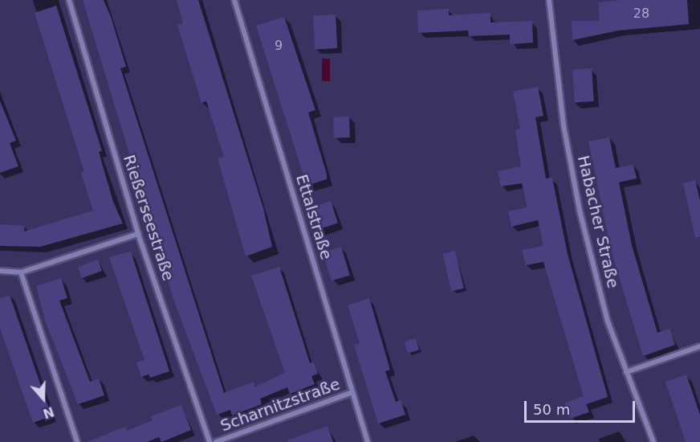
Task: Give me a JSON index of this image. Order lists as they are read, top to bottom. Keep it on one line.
{"streets":{"street":["Ettalstraße","Rießerseestraße","Habacher Straße","Scharnitzstraße"]},"crossings":[["Ettalstraße","Scharnitzstraße"]],"house_numbers":["28","9"],"scale_bar":"50 m","north":"bottom"}
